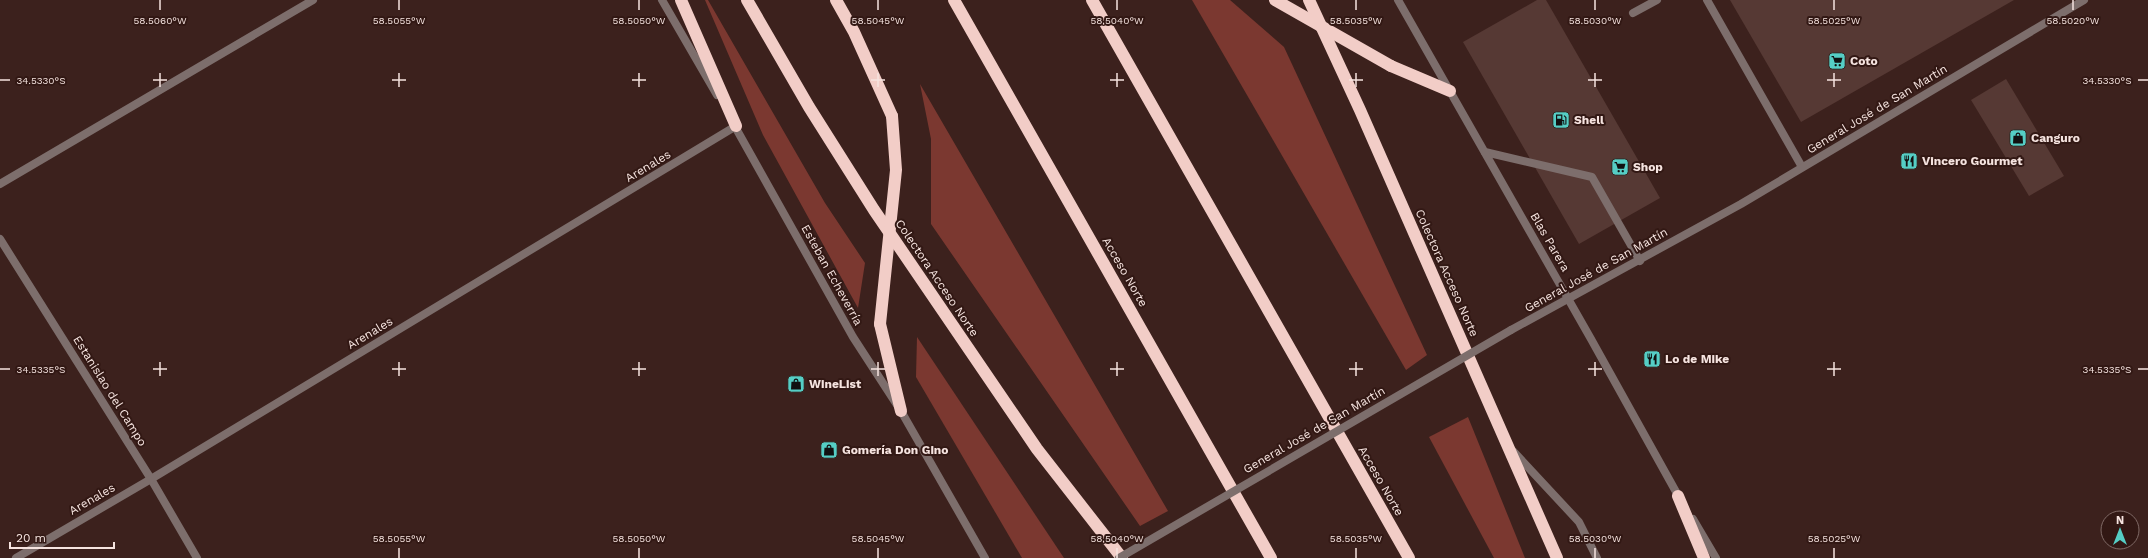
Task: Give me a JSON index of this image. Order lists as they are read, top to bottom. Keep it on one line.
{"streets":{"highway":["Acceso Norte","Colectora Acceso Norte"],"street":["General José de San Martín","Arenales","Blas Parera","Esteban Echeverría","Estanislao del Campo"]},"crossings":[["General José de San Martín","Blas Parera"],["Arenales","Esteban Echeverría"],["Arenales","Estanislao del Campo"]],"places":{"supermarket":["Coto","Shop"],"fuel station":["Shell"],"shop":["Canguro","WineList","Gomería Don Gino"],"restaurant":["Vincero Gourmet","Lo de Mike"]},"scale_bar":"20 m","north":"top","coordinates":["58.5060°W","58.5055°W","58.5050°W","58.5045°W","58.5040°W","58.5035°W","58.5030°W","58.5025°W","58.5020°W","34.5330°S","34.5335°S"]}
